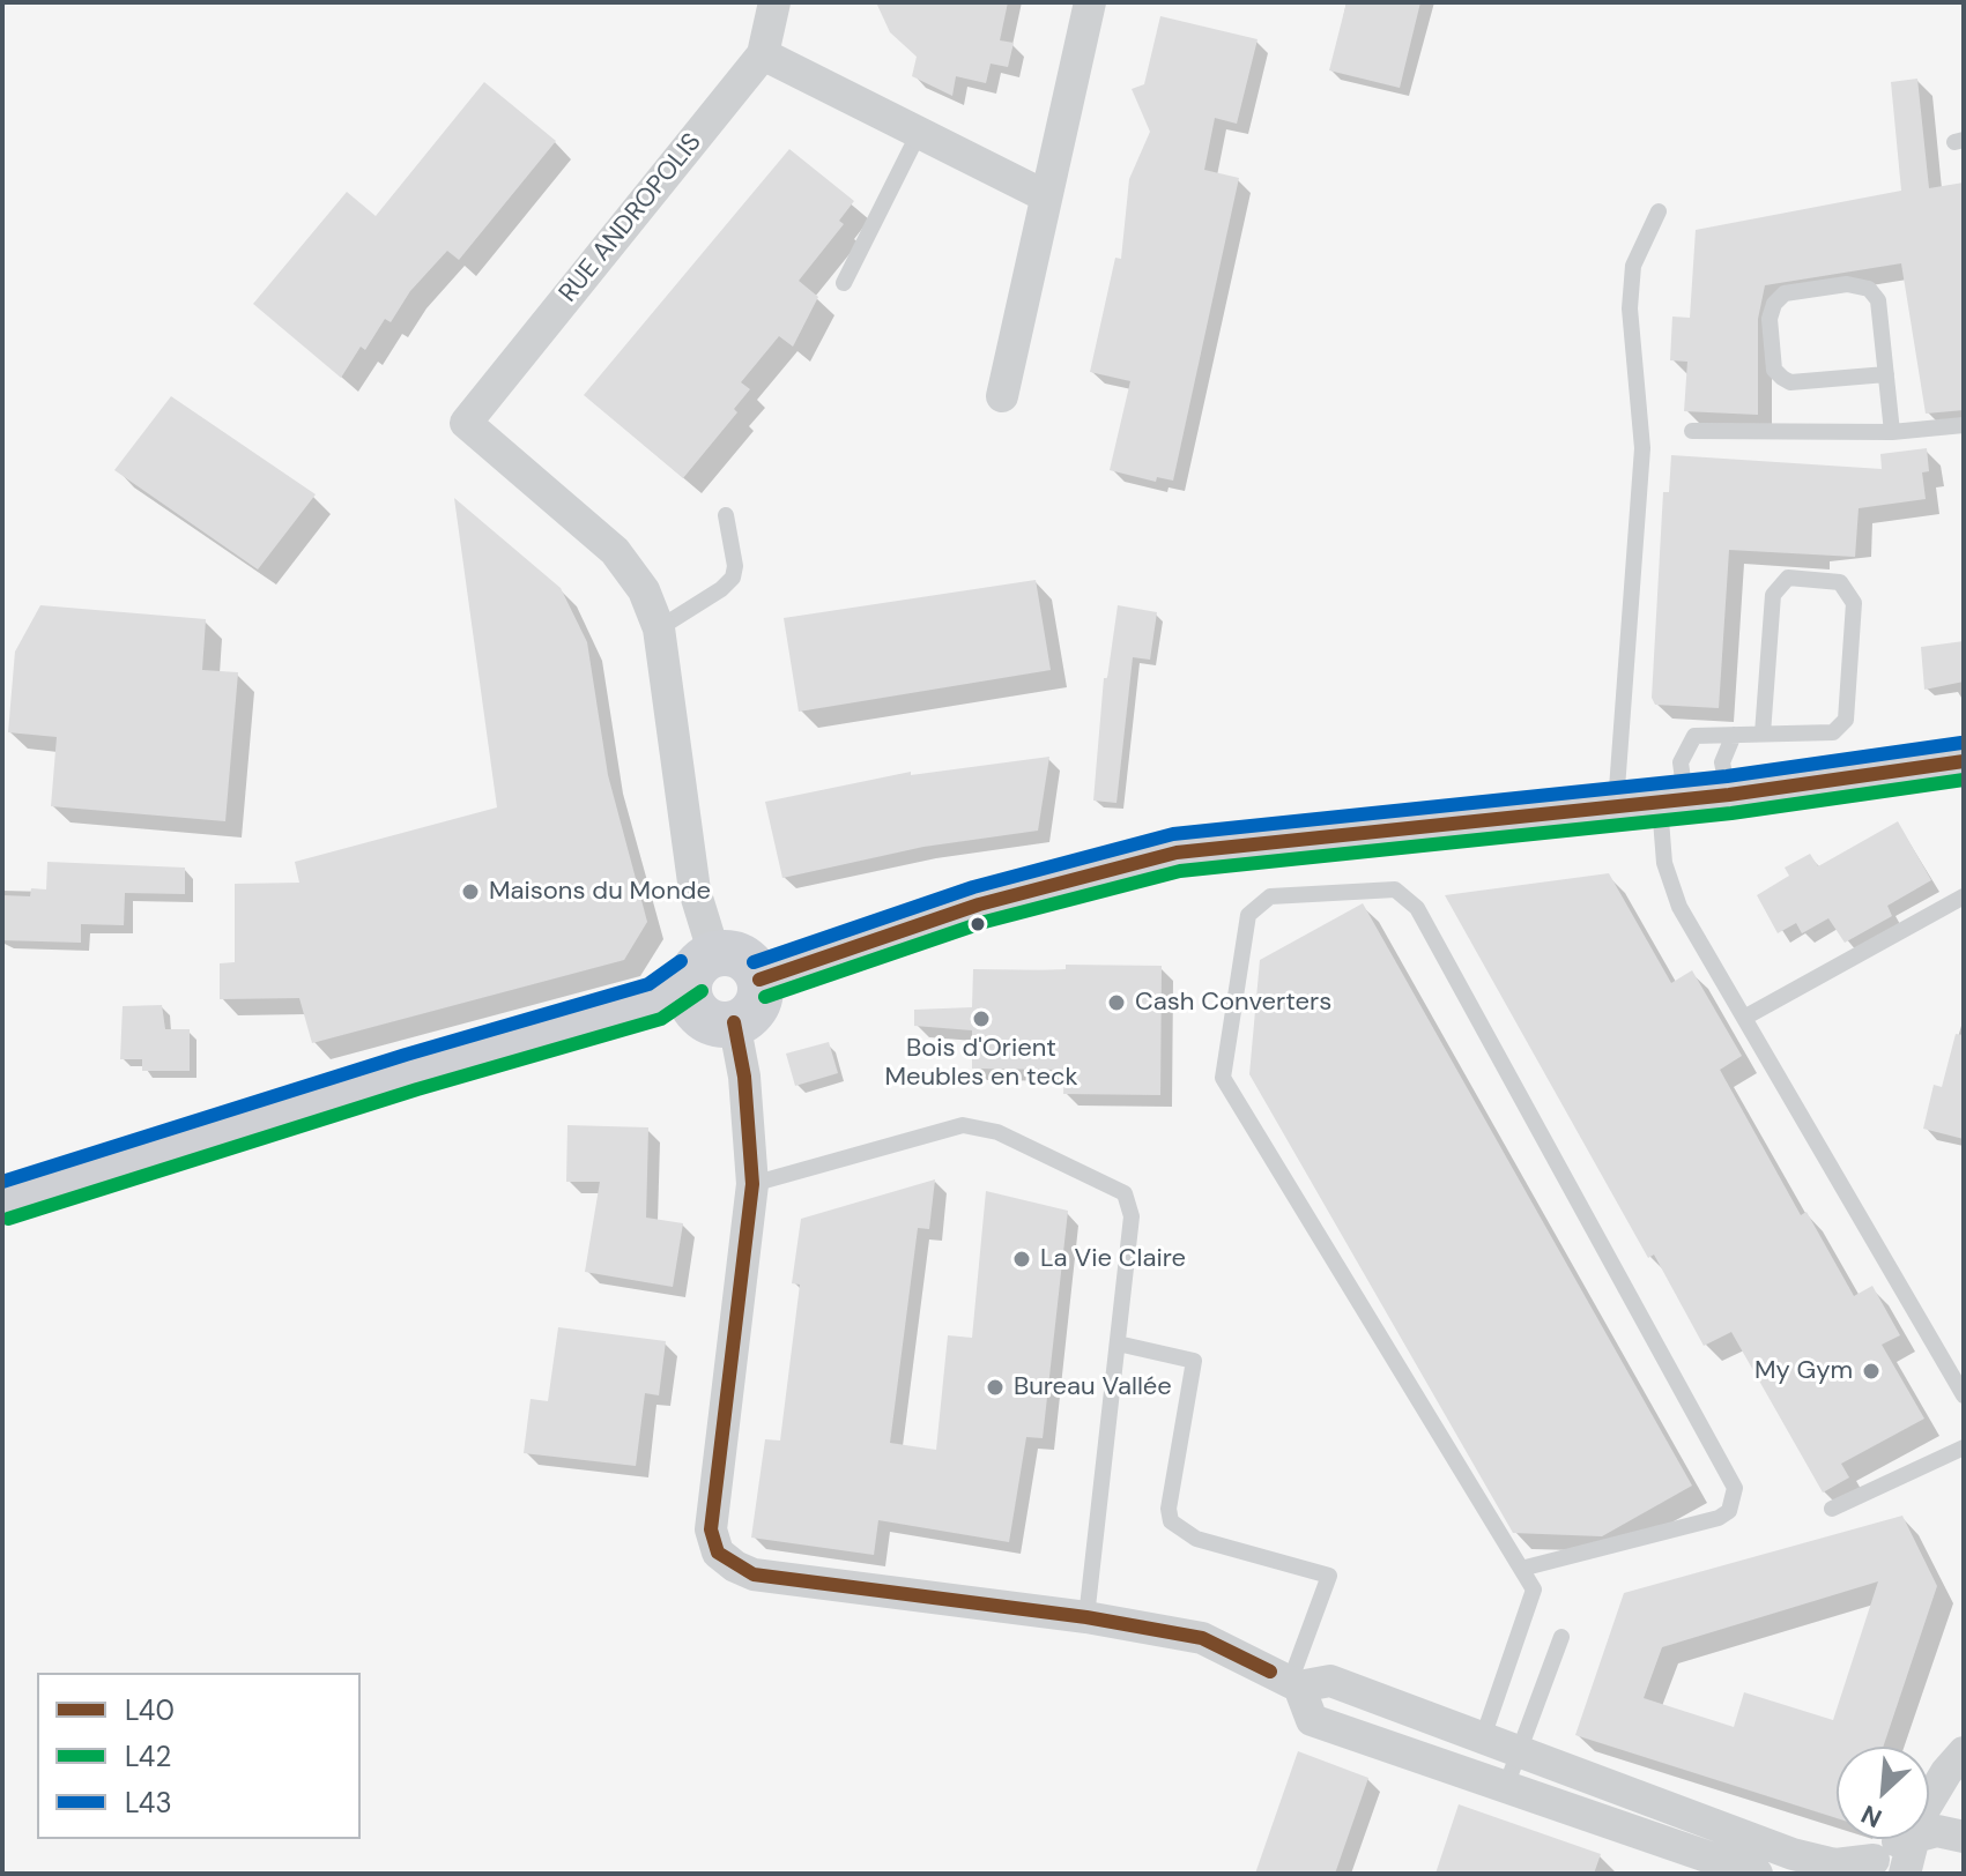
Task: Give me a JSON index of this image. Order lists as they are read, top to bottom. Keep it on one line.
{"streets":{"street":["RUE ANDROPOLIS"]},"places":["Maisons du Monde","Cash Converters","Bois d'Orient Meubles en teck","La Vie Claire","My Gym","Bureau Vallée"],"lines":["transit line L43","transit line L40","transit line L42"],"legend":["L40","L42","L43"],"north":"bottom left"}
